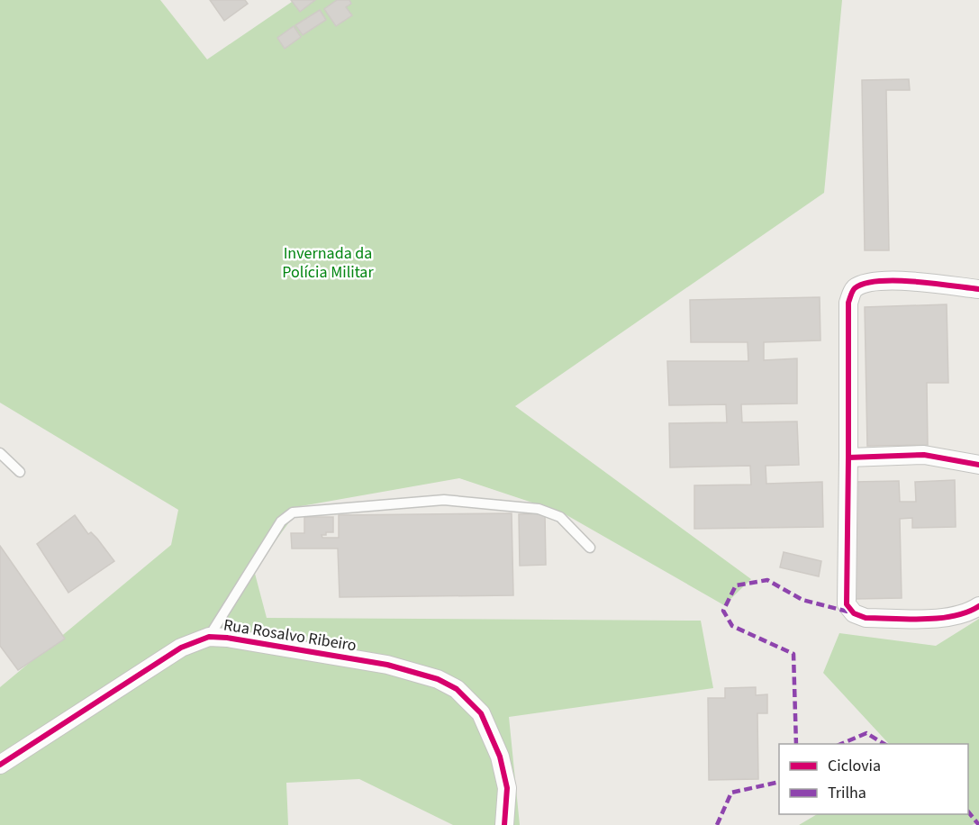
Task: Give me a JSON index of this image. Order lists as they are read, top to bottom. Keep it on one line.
{"streets":{"street":["Rua Rosalvo Ribeiro"]},"parks":["Invernada da Polícia Militar"],"legend":["Ciclovia","Trilha"]}
